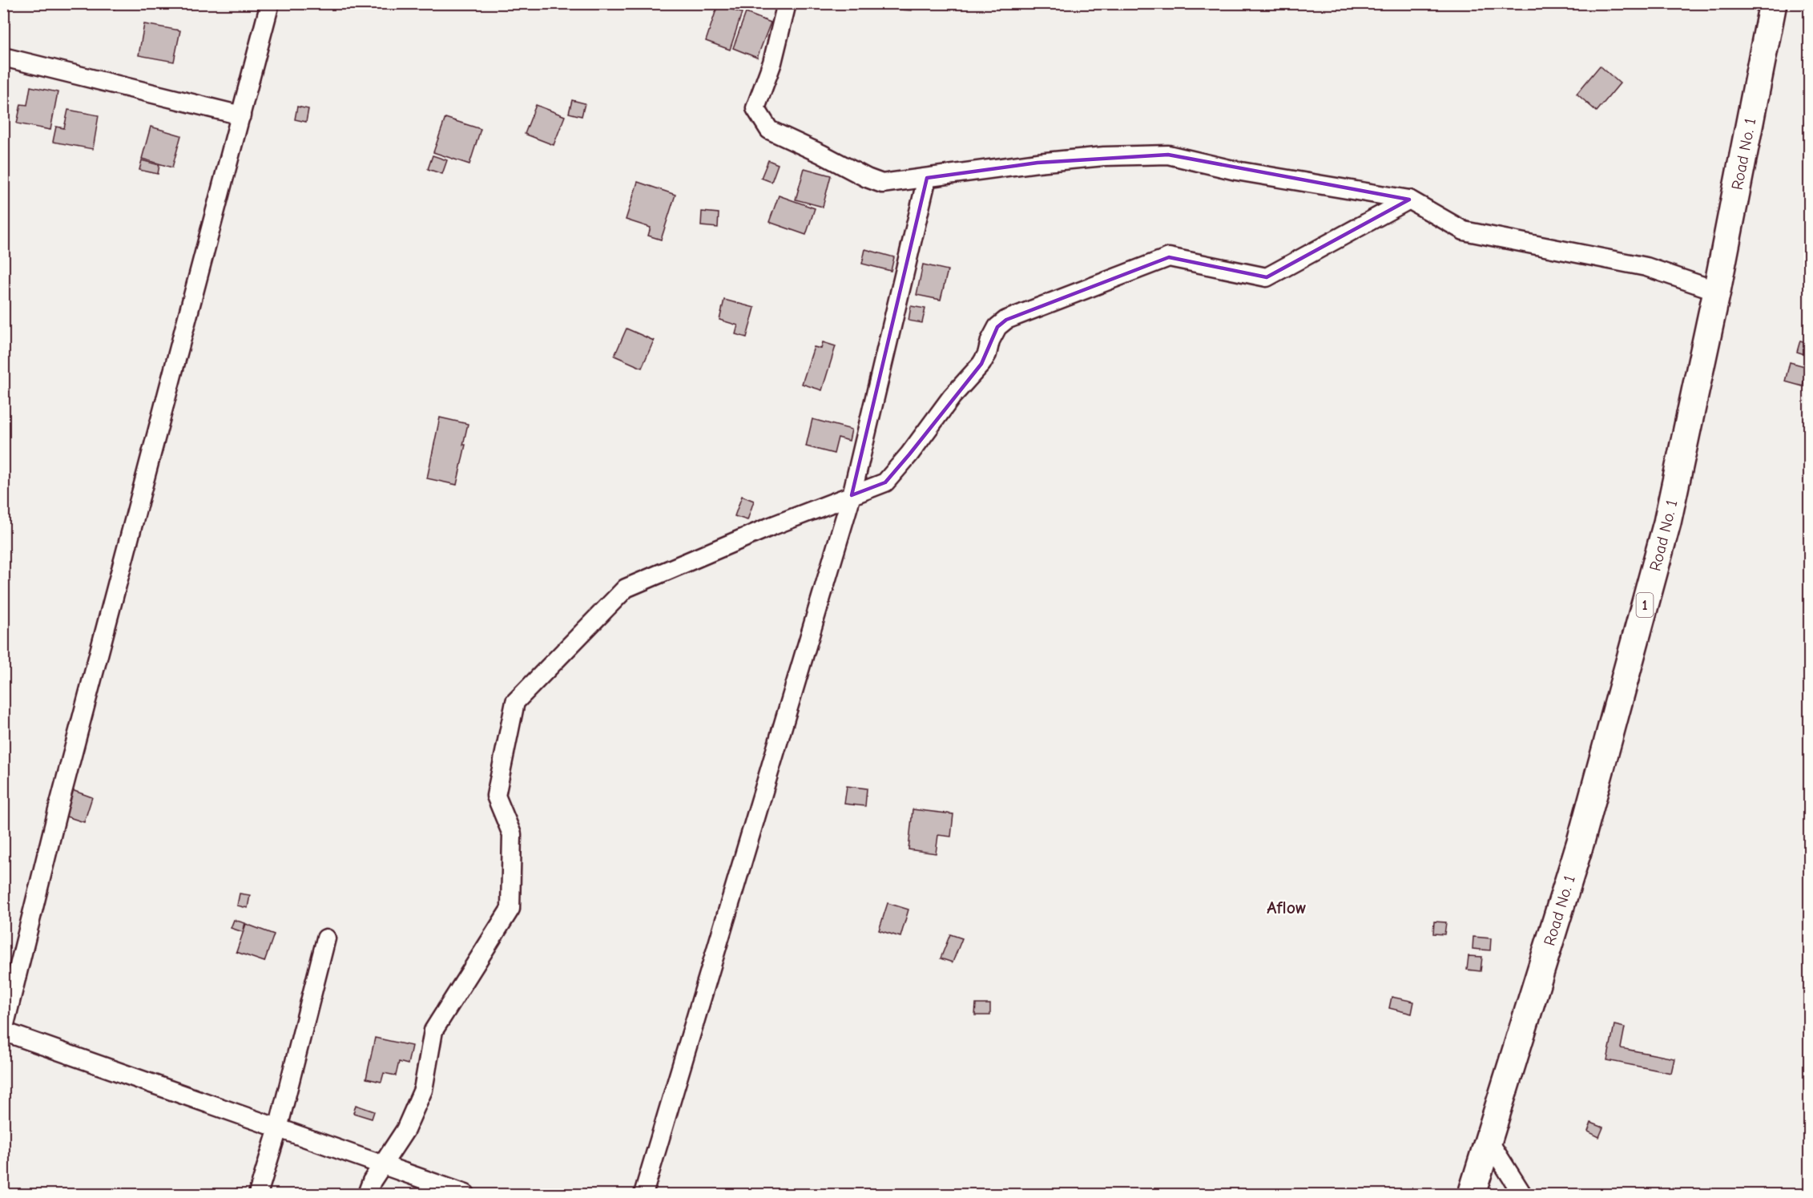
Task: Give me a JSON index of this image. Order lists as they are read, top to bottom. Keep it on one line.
{"streets":{"highway":["Road No. 1","1"]},"districts":["Aflow"]}
